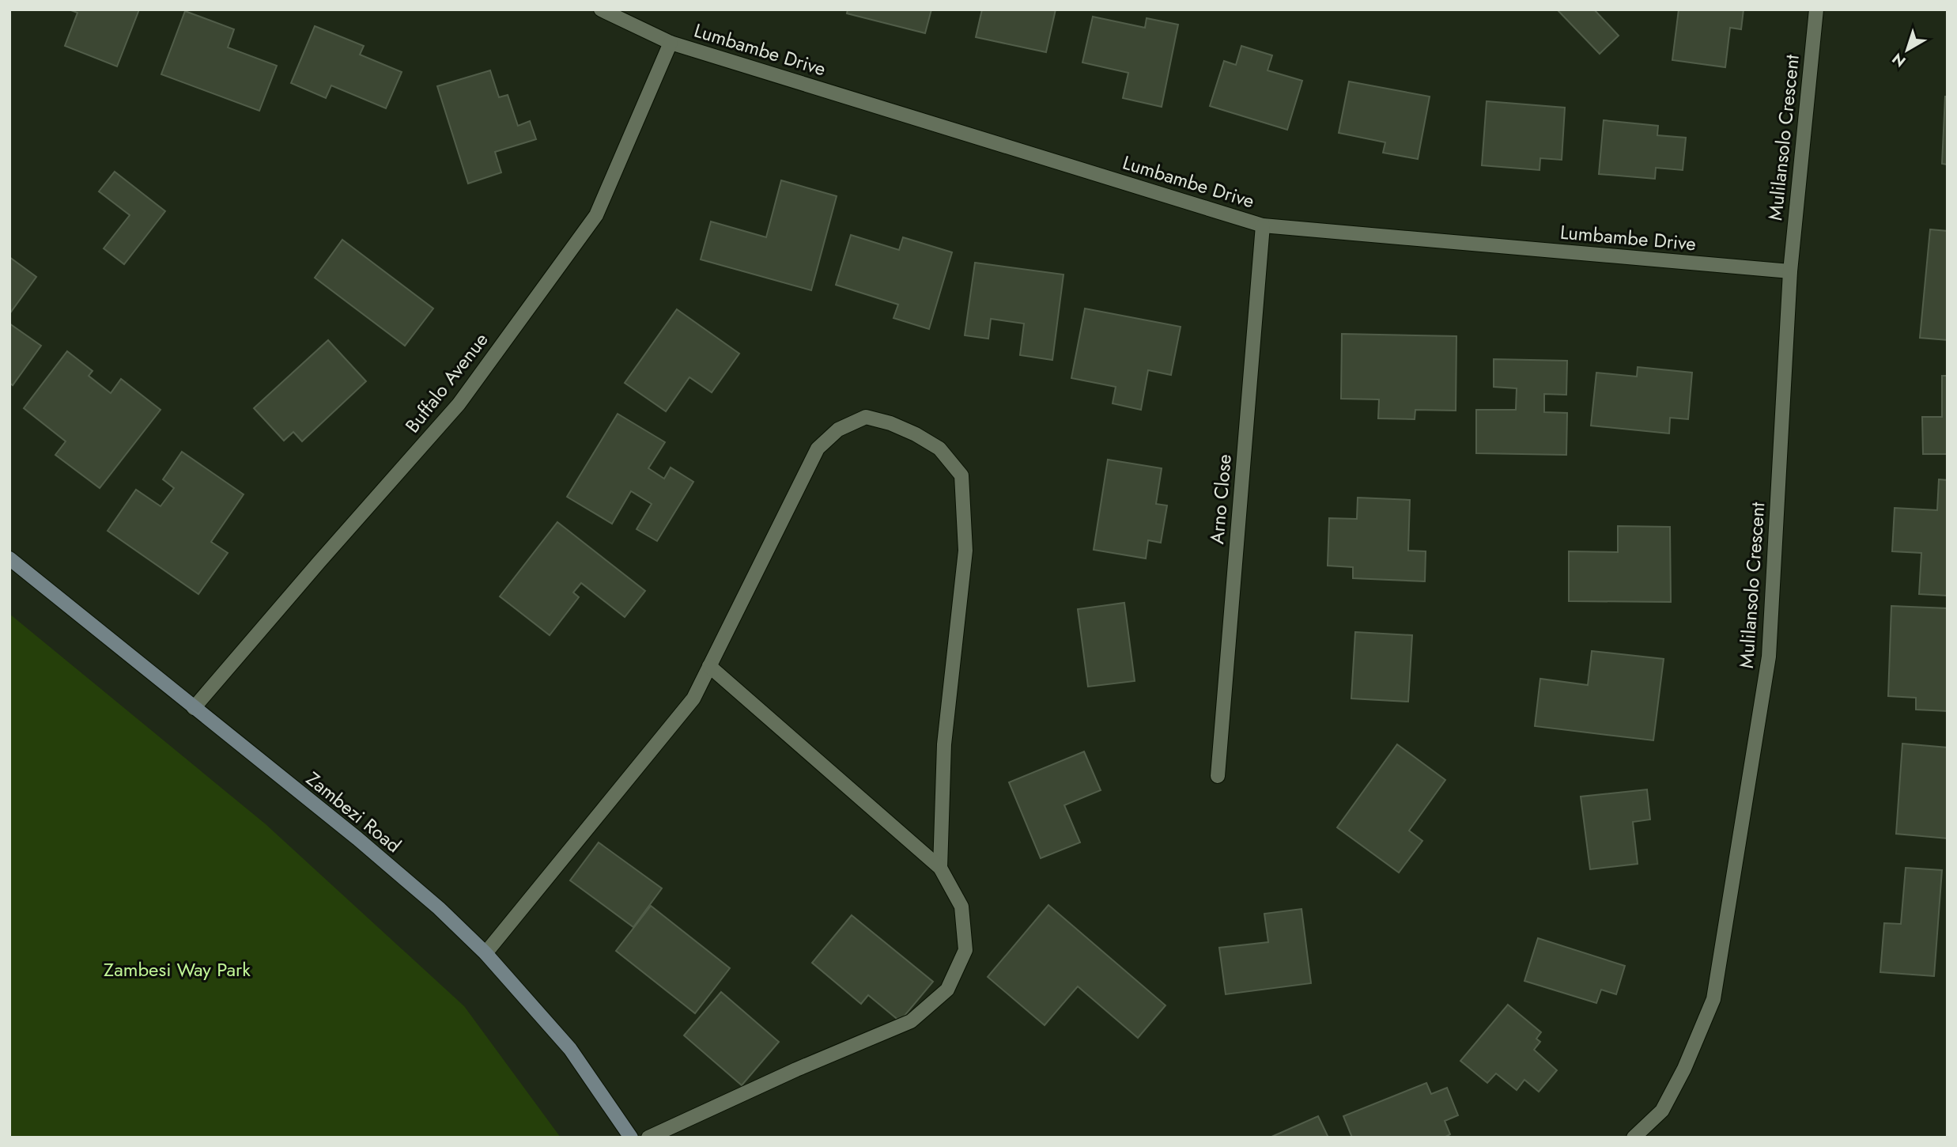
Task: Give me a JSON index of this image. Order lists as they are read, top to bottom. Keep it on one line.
{"streets":{"main road":["Zambezi Road"],"street":["Lumbambe Drive","Mulilansolo Crescent","Buffalo Avenue","Arno Close"]},"crossings":[["Lumbambe Drive","Mulilansolo Crescent"],["Lumbambe Drive","Buffalo Avenue"],["Lumbambe Drive","Arno Close"],["Buffalo Avenue","Zambezi Road"]],"parks":["Zambesi Way Park"],"north":"bottom left"}
